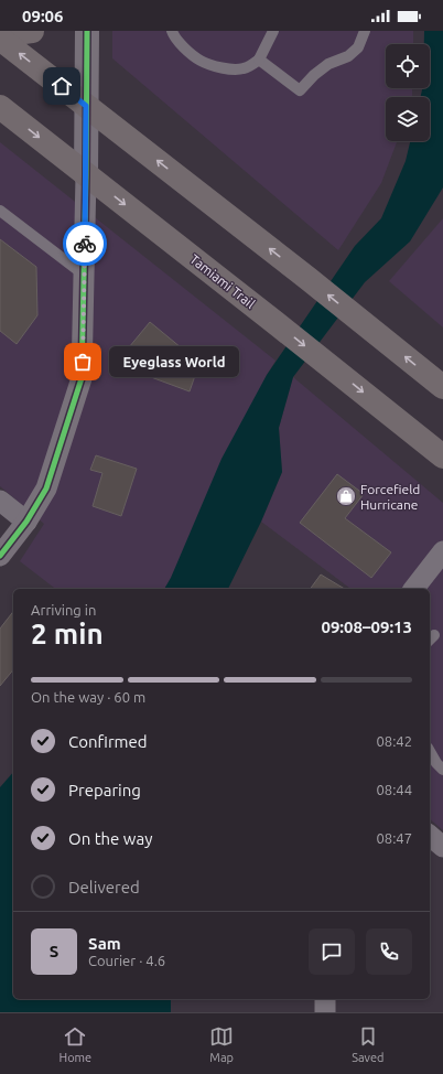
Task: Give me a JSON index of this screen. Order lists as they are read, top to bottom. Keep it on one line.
{"streets":{"main road":["Tamiami Trail"]},"places":{"other":["Eyeglass World"],"shop":["Forcefield Hurricane"]},"page":{"status":"09:06","bubble":"Eyeglass World","heading":["2 min","Arriving in","09:08–09:13"],"panel":["Sam","Courier · 4.6"],"bar":"On the way · 60 m","list":[["Confirmed","08:42"],["Preparing","08:44"],["On the way","08:47"],"Delivered"],"round":"S","tabs":["Home","Map","Saved"]}}
